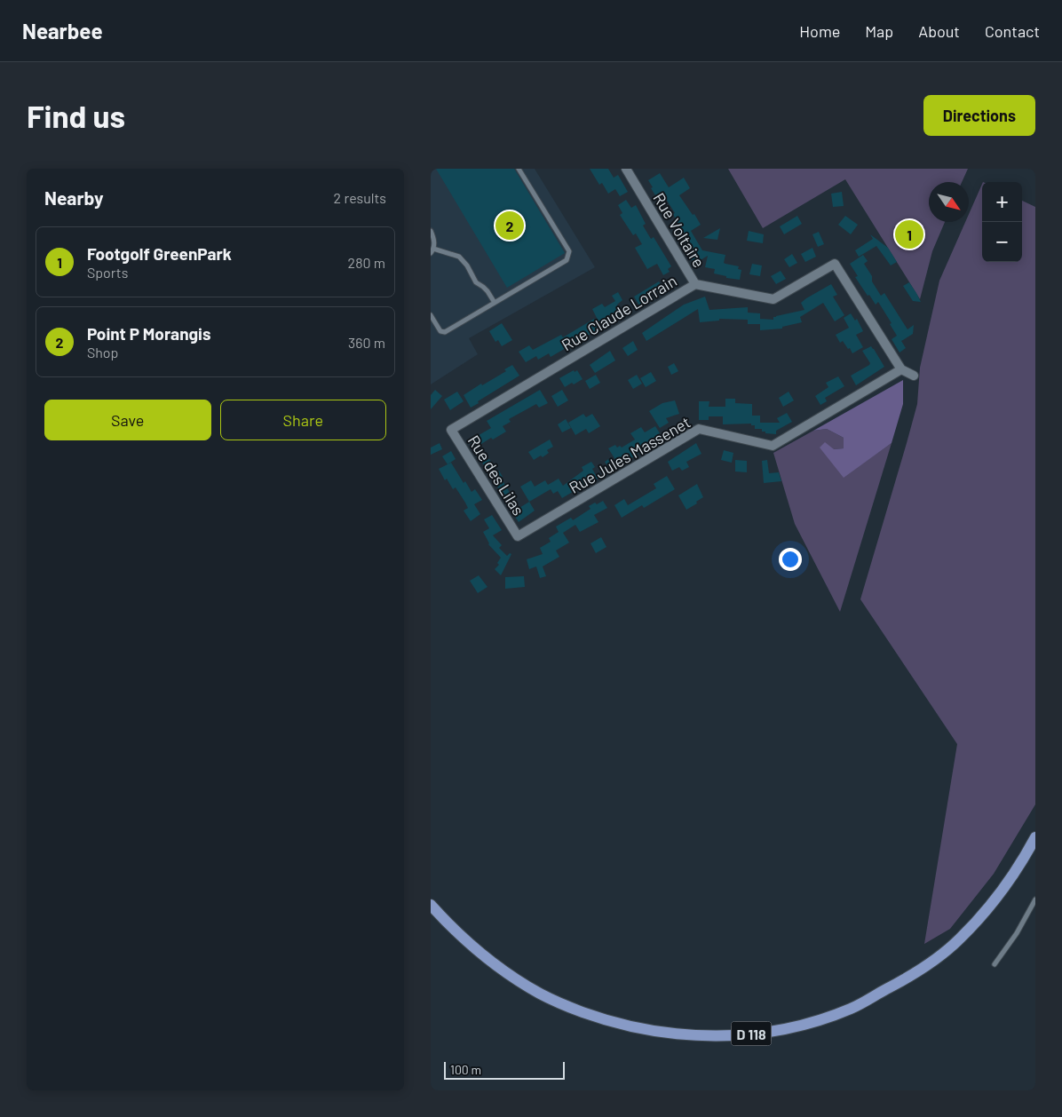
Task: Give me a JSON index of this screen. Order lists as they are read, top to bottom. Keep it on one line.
{"streets":{"main road":["D 118"],"street":["Rue Voltaire","Rue Claude Lorrain","Rue Jules Massenet","Rue des Lilas"]},"crossings":[["Rue Voltaire","Rue Claude Lorrain"],["Rue Claude Lorrain","Rue Jules Massenet"],["Rue Claude Lorrain","Rue des Lilas"],["Rue Jules Massenet","Rue des Lilas"]],"scale_bar":"100 m","north":"bottom right","page":{"header":"Nearbee","nav":["Home","Map","About","Contact"],"buttons":["Directions",["Save","Share"]],"title":"Find us","heading":["Nearby","2 results"],"map_buttons":["+","−"],"pins":["2","1"],"list":[{"mark":"1","name":"Footgolf GreenPark","note":"Sports","value":"280 m"},{"mark":"2","name":"Point P Morangis","note":"Shop","value":"360 m"}],"scale":"100 m"}}
